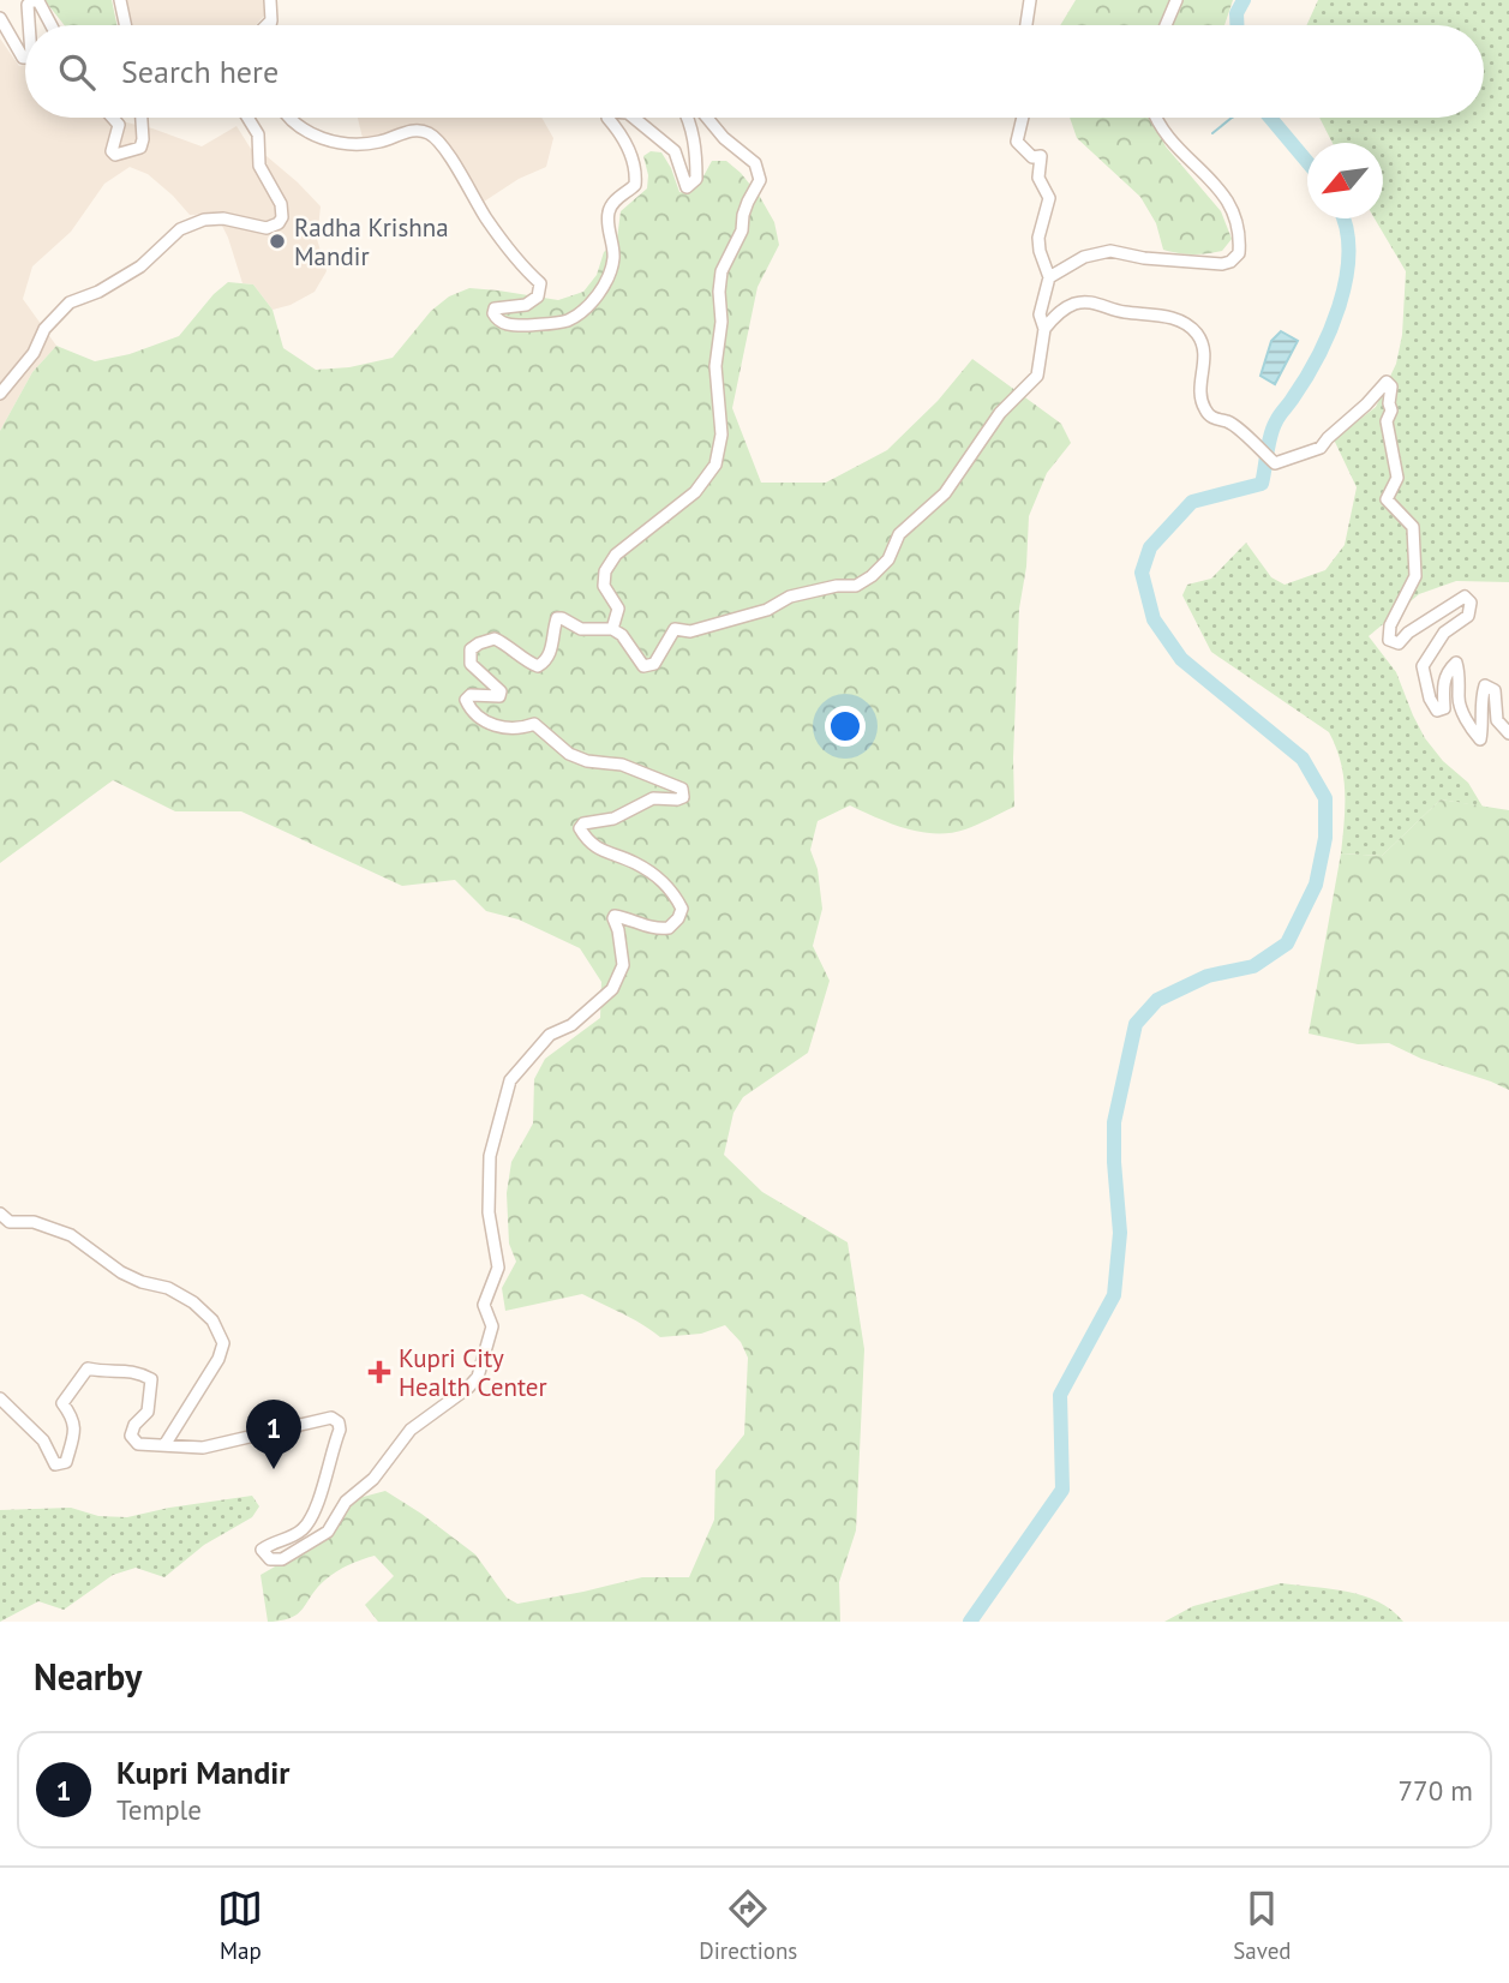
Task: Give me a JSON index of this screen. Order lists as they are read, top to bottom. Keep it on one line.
{"places":{"other":["Radha Krishna Mandir"],"health":["Kupri City Health Center"]},"north":"bottom left","page":{"search":"Search here","pins":"1","heading":"Nearby","list":[{"mark":"1","name":"Kupri Mandir","note":"Temple","value":"770 m"}],"nav":["Map","Directions","Saved"]}}
